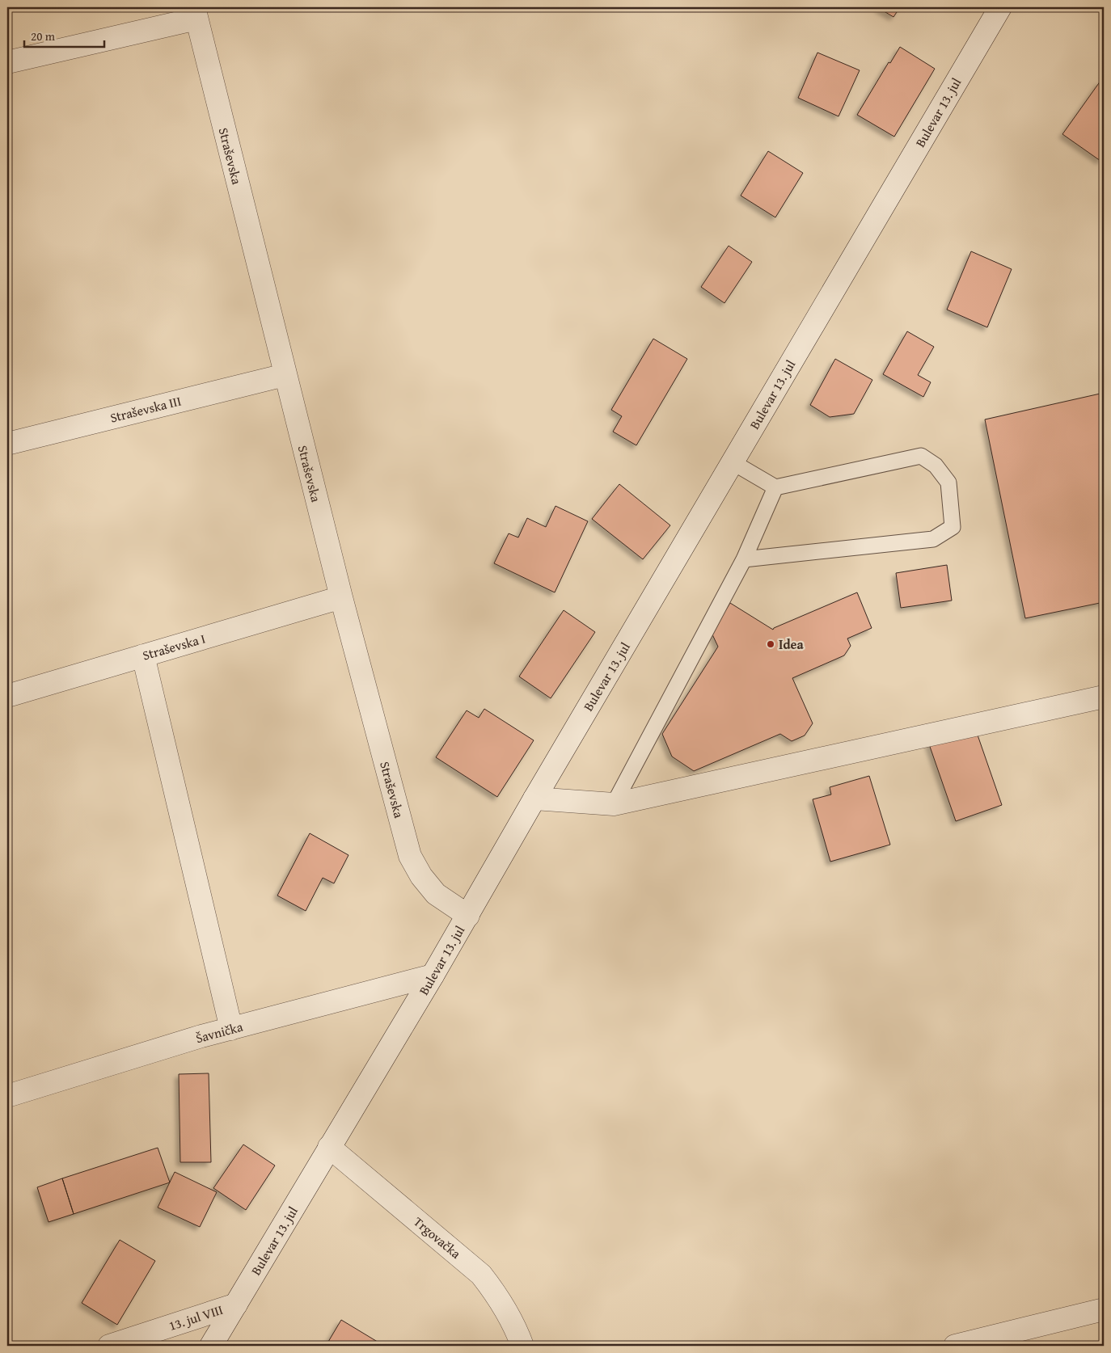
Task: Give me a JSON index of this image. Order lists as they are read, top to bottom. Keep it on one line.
{"streets":{"street":["Bulevar 13. jul","Straševska","Straševska III","Straševska I","Šavnička","Trgovačka","13. jul VIII"]},"crossings":[["Bulevar 13. jul","Straševska"],["Bulevar 13. jul","Šavnička"],["Bulevar 13. jul","Trgovačka"],["Bulevar 13. jul","13. jul VIII"],["Straševska","Straševska III"],["Straševska","Straševska I"]],"places":["Idea"],"scale_bar":"20 m"}
